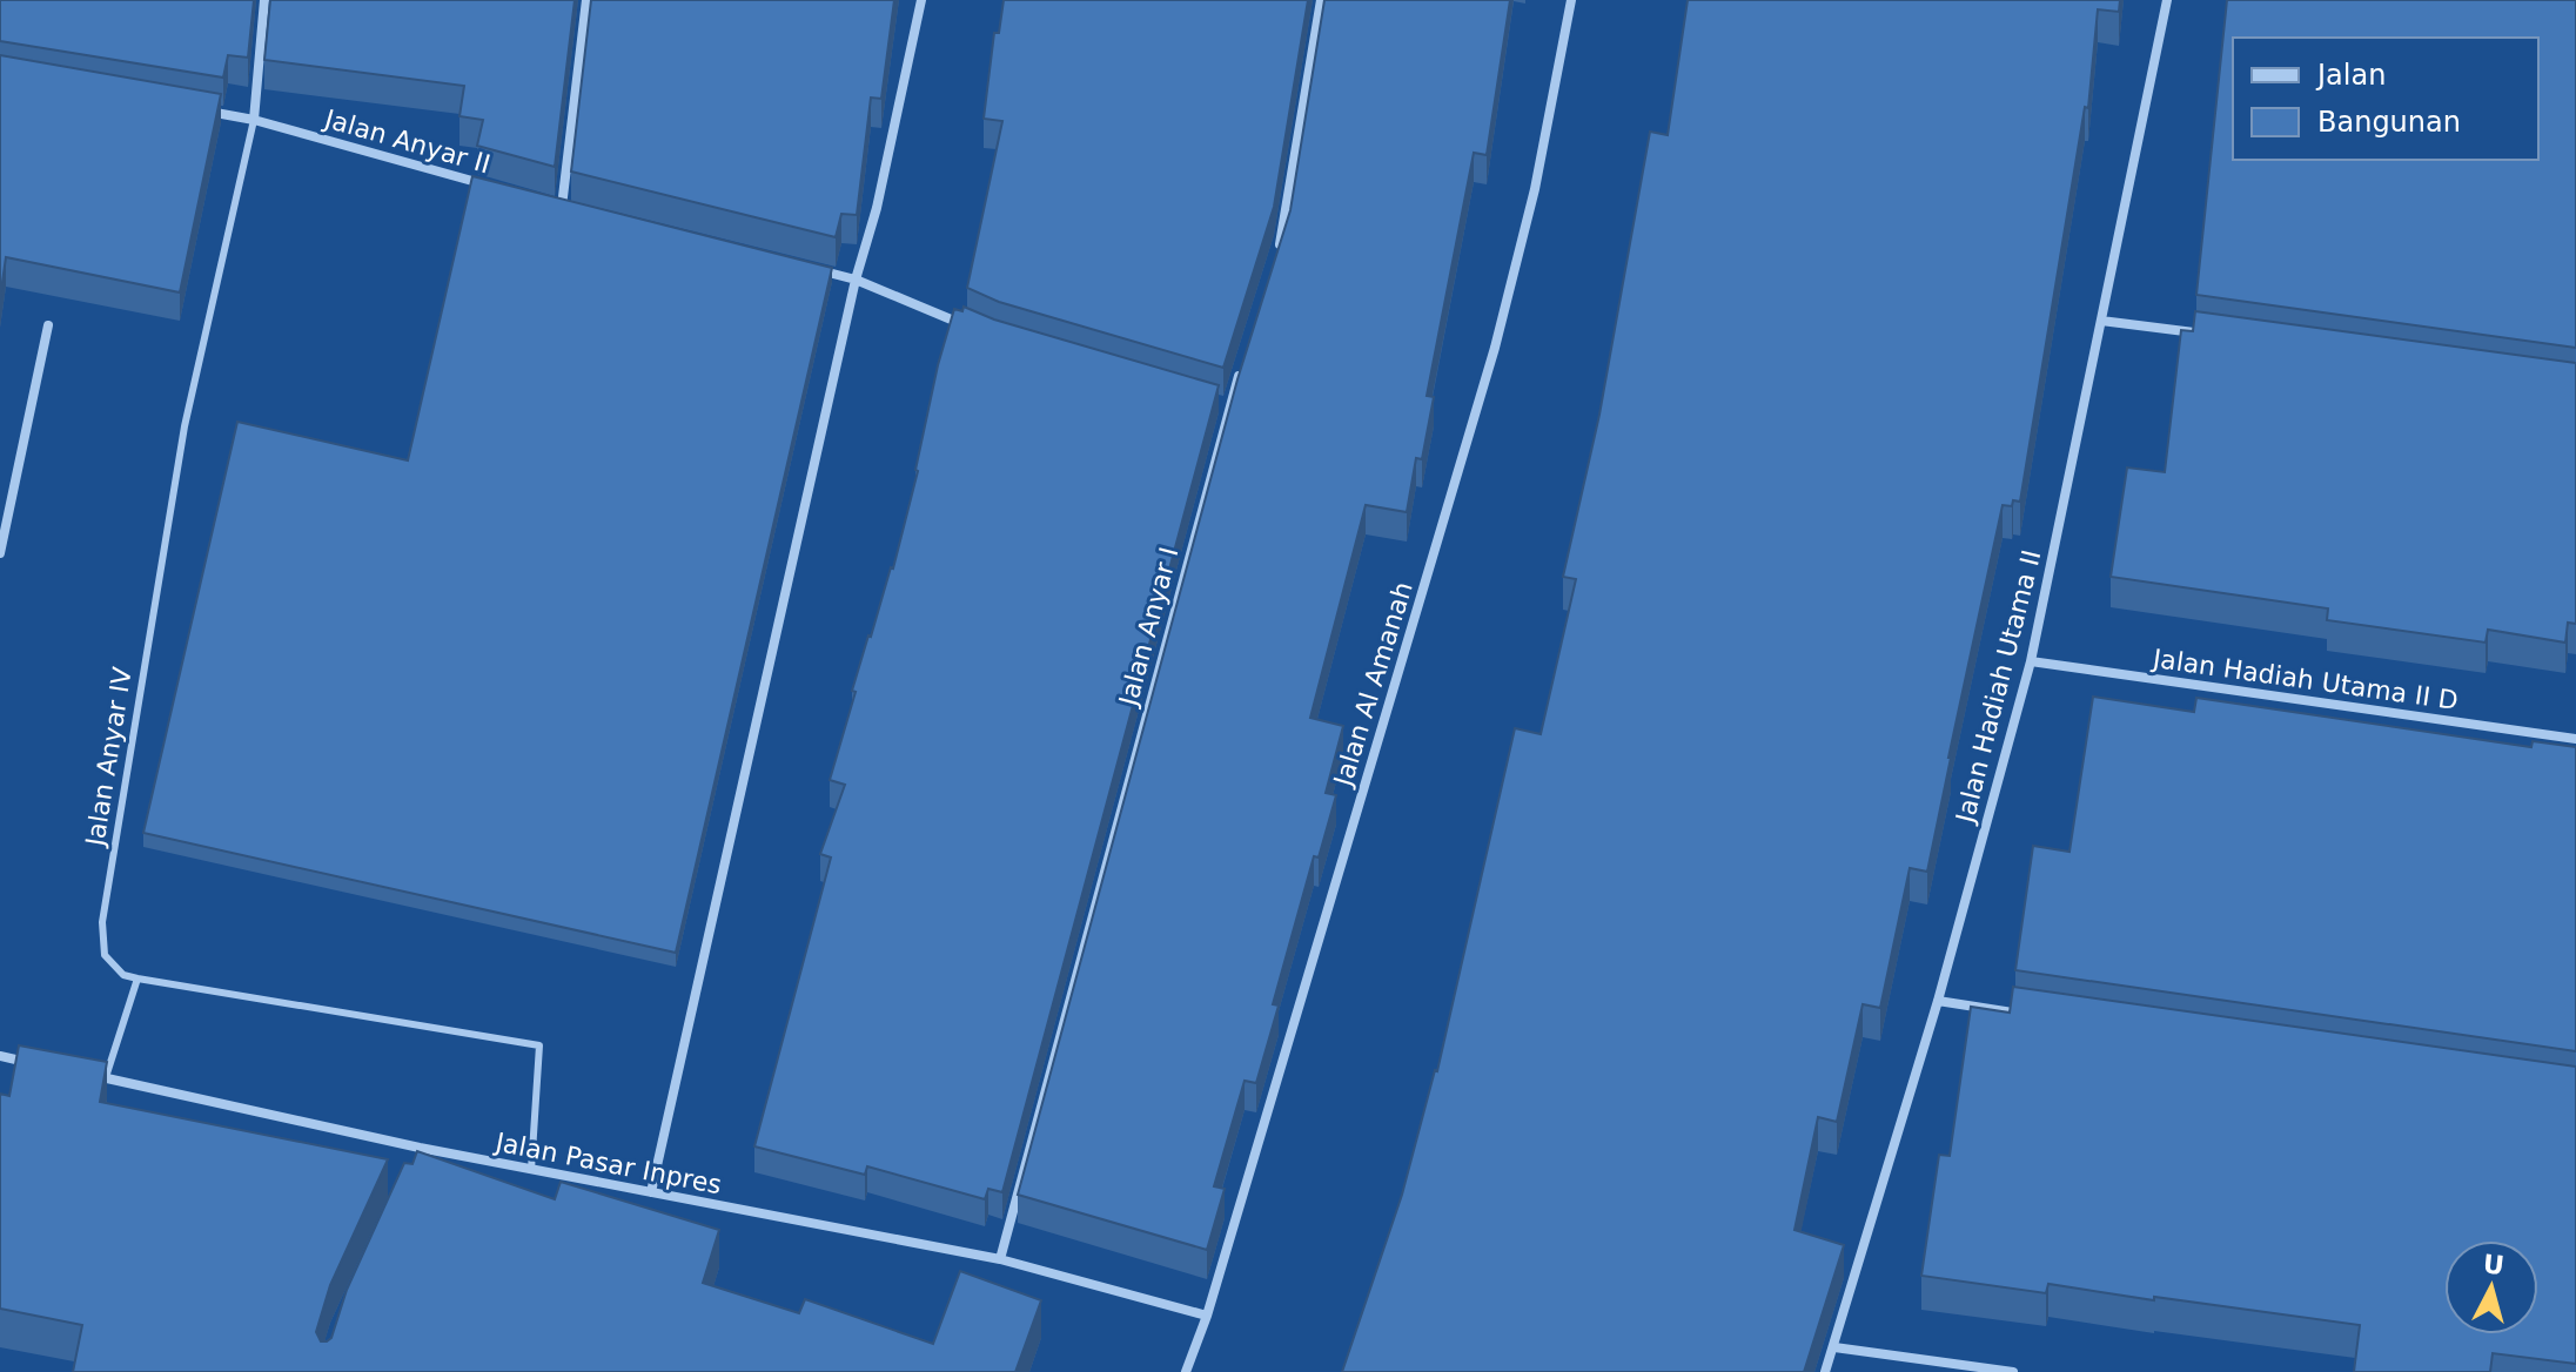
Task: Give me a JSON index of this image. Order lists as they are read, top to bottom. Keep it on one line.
{"streets":{"street":["Jalan Anyar II","Jalan Anyar I","Jalan Hadiah Utama II D","Jalan Al Amanah","Jalan Hadiah Utama II","Jalan Anyar IV","Jalan Pasar Inpres"]},"crossings":[["Jalan Anyar II","Jalan Anyar IV"],["Jalan Anyar I","Jalan Pasar Inpres"],["Jalan Hadiah Utama II D","Jalan Hadiah Utama II"],["Jalan Al Amanah","Jalan Pasar Inpres"]],"legend":["Jalan","Bangunan"],"north":"top"}
